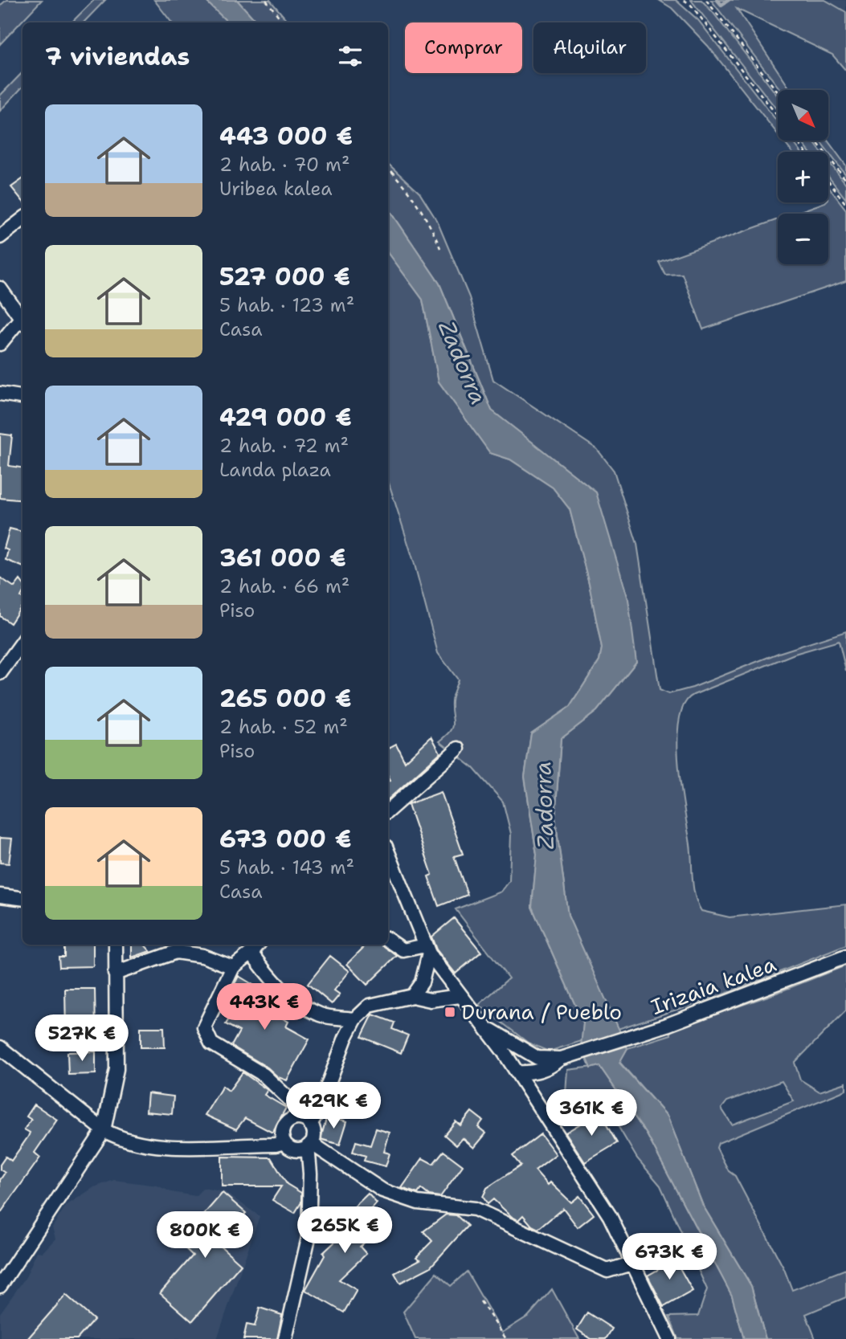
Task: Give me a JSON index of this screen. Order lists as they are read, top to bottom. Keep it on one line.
{"streets":{"street":["Irizaia kalea"]},"water":["Zadorra"],"places":{"transit":["Durana / Pueblo"]},"north":"bottom right","page":{"chip":["Comprar","Alquilar"],"heading":"7 viviendas","map_buttons":["+","−"],"list":[{"name":"443 000 €","note":"2 hab. · 70 m² · Uribea kalea"},{"name":"527 000 €","note":"5 hab. · 123 m² · Casa"},{"name":"429 000 €","note":"2 hab. · 72 m² · Landa plaza"},{"name":"361 000 €","note":"2 hab. · 66 m² · Piso"},{"name":"265 000 €","note":"2 hab. · 52 m² · Piso"},{"name":"673 000 €","note":"5 hab. · 143 m² · Casa"}],"price":["443K €","527K €","429K €","361K €","265K €","800K €","673K €"]}}
